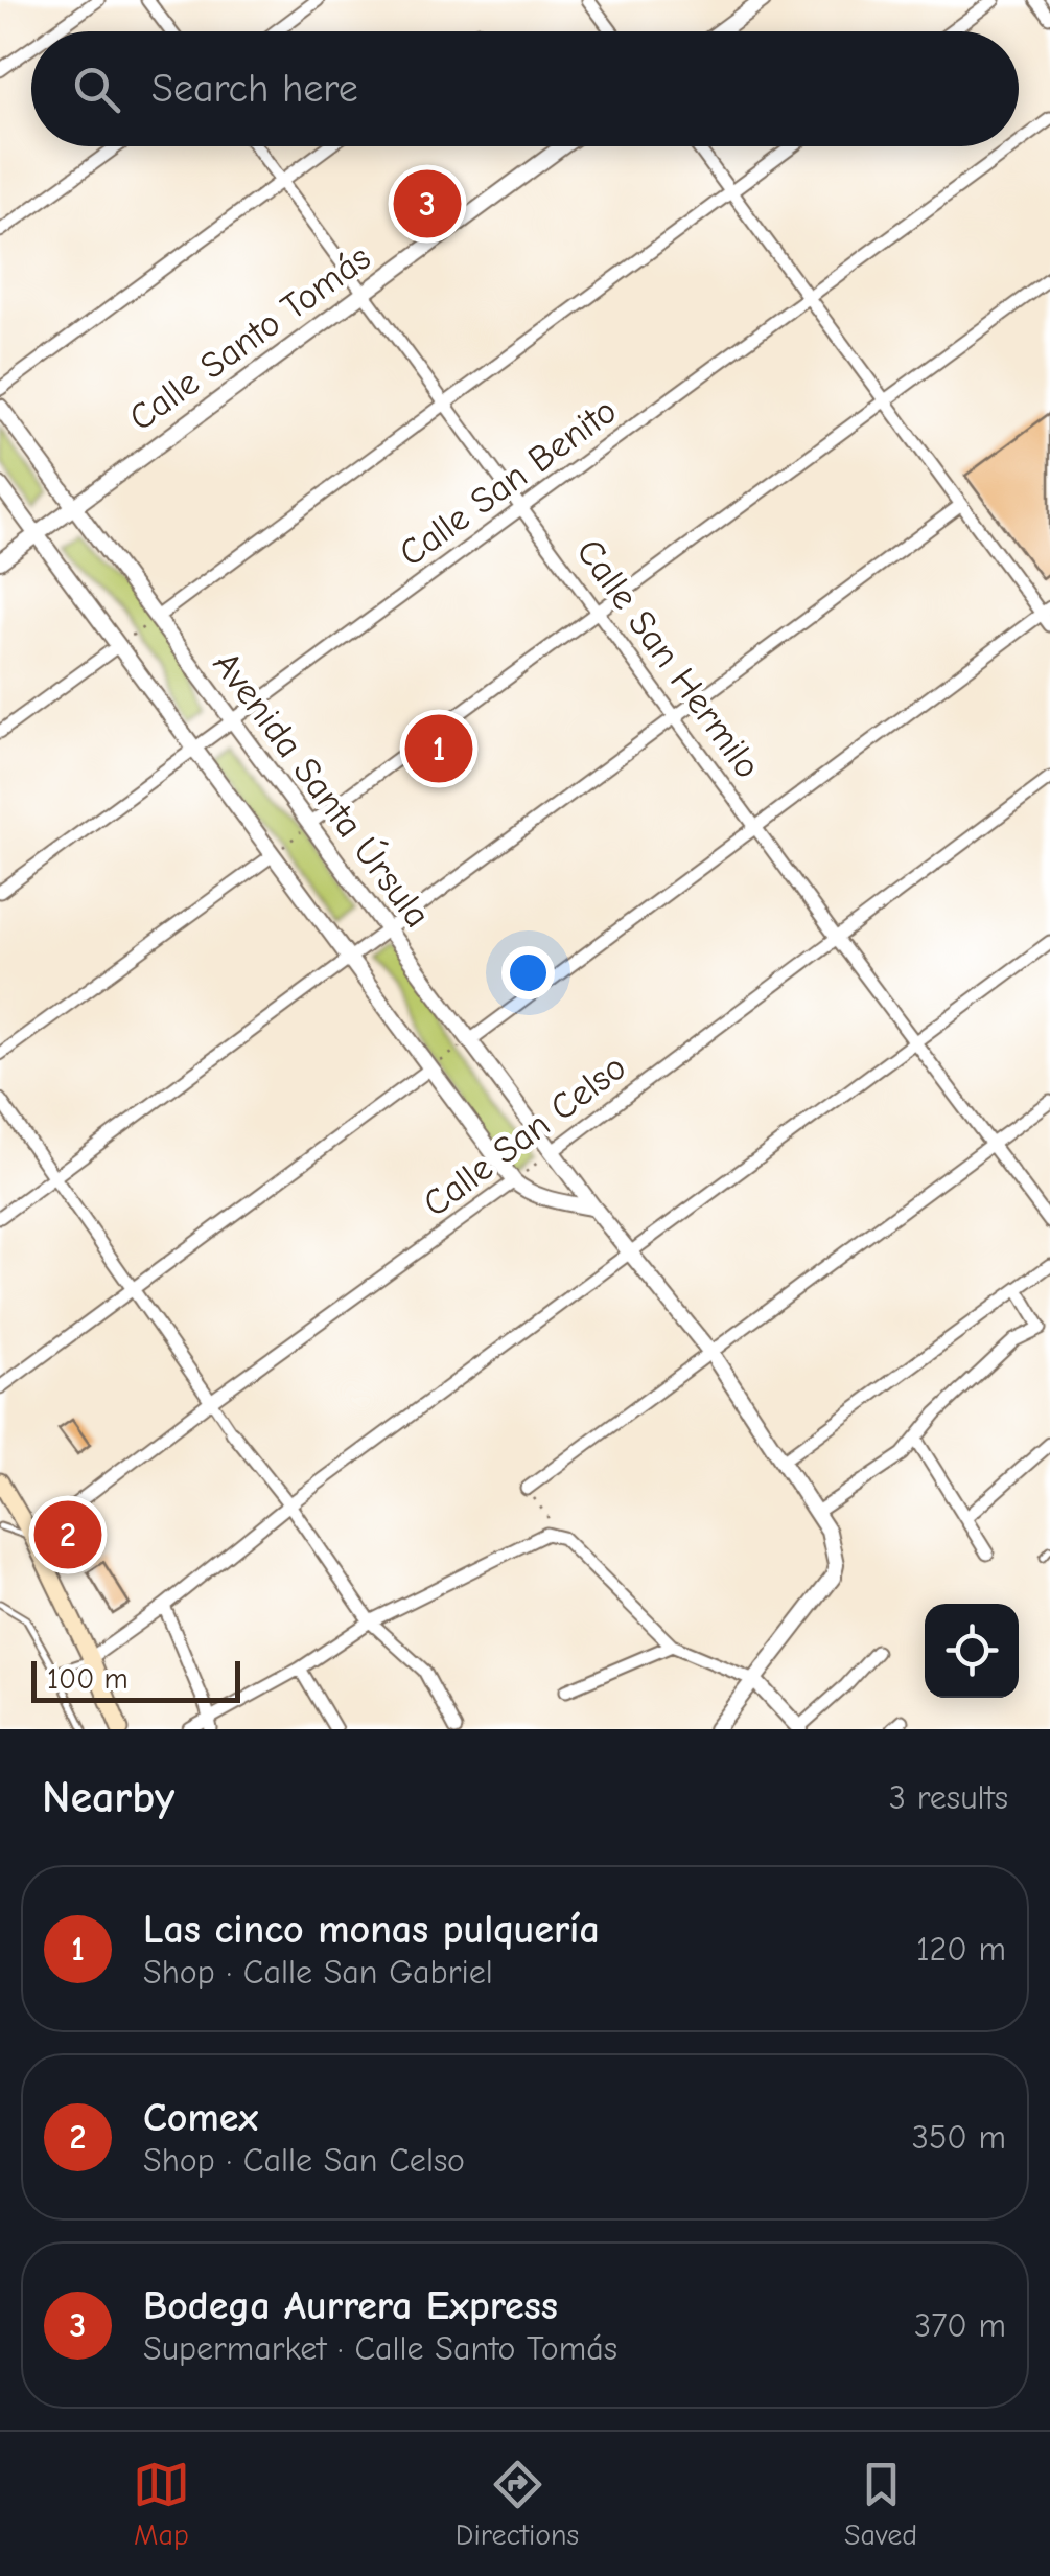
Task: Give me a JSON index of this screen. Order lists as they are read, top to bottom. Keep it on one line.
{"streets":{"street":["Calle Santo Tomás","Calle San Benito","Calle San Hermilo","Avenida Santa Úrsula","Calle San Celso"]},"crossings":[["Calle Santo Tomás","Calle San Hermilo"],["Calle Santo Tomás","Avenida Santa Úrsula"],["Calle San Benito","Calle San Hermilo"],["Calle San Benito","Avenida Santa Úrsula"],["Calle San Hermilo","Calle San Celso"],["Avenida Santa Úrsula","Calle San Celso"]],"scale_bar":"100 m","page":{"search":"Search here","pins":["3","1","2"],"scale":"100 m","heading":["Nearby","3 results"],"list":[{"mark":"1","name":"Las cinco monas pulquería","note":"Shop · Calle San Gabriel","value":"120 m"},{"mark":"2","name":"Comex","note":"Shop · Calle San Celso","value":"350 m"},{"mark":"3","name":"Bodega Aurrera Express","note":"Supermarket · Calle Santo Tomás","value":"370 m"}],"nav":["Map","Directions","Saved"]}}
